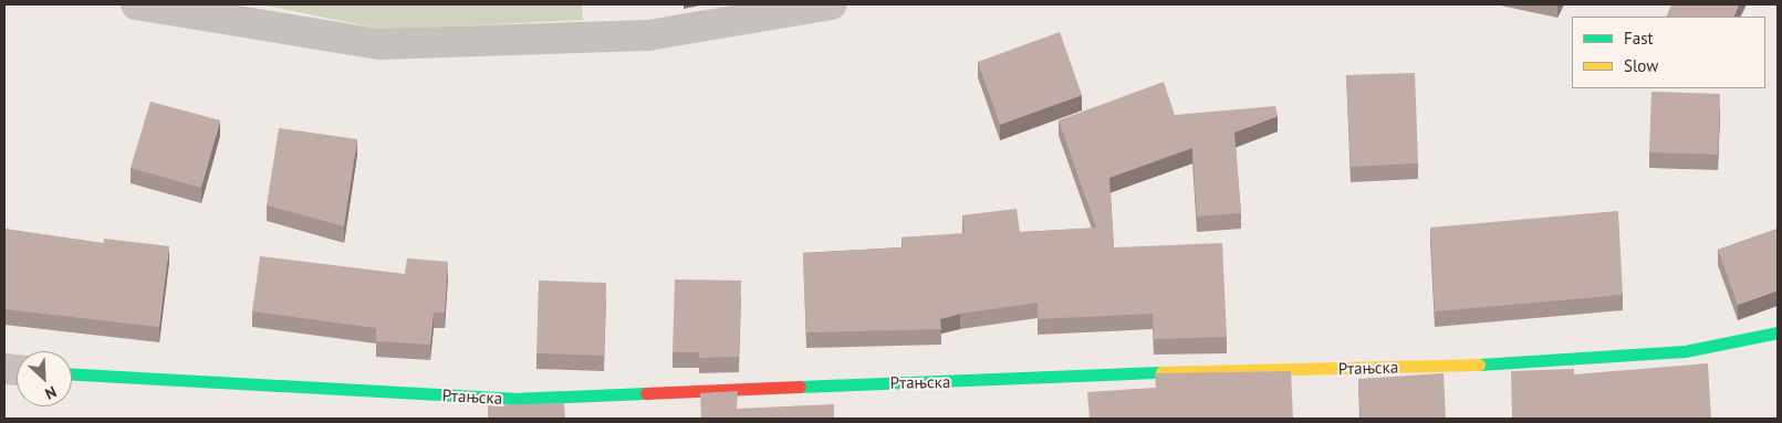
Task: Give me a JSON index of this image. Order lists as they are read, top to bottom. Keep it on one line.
{"streets":{"street":["Ртањска"]},"legend":["Fast","Slow"],"north":"bottom right"}
